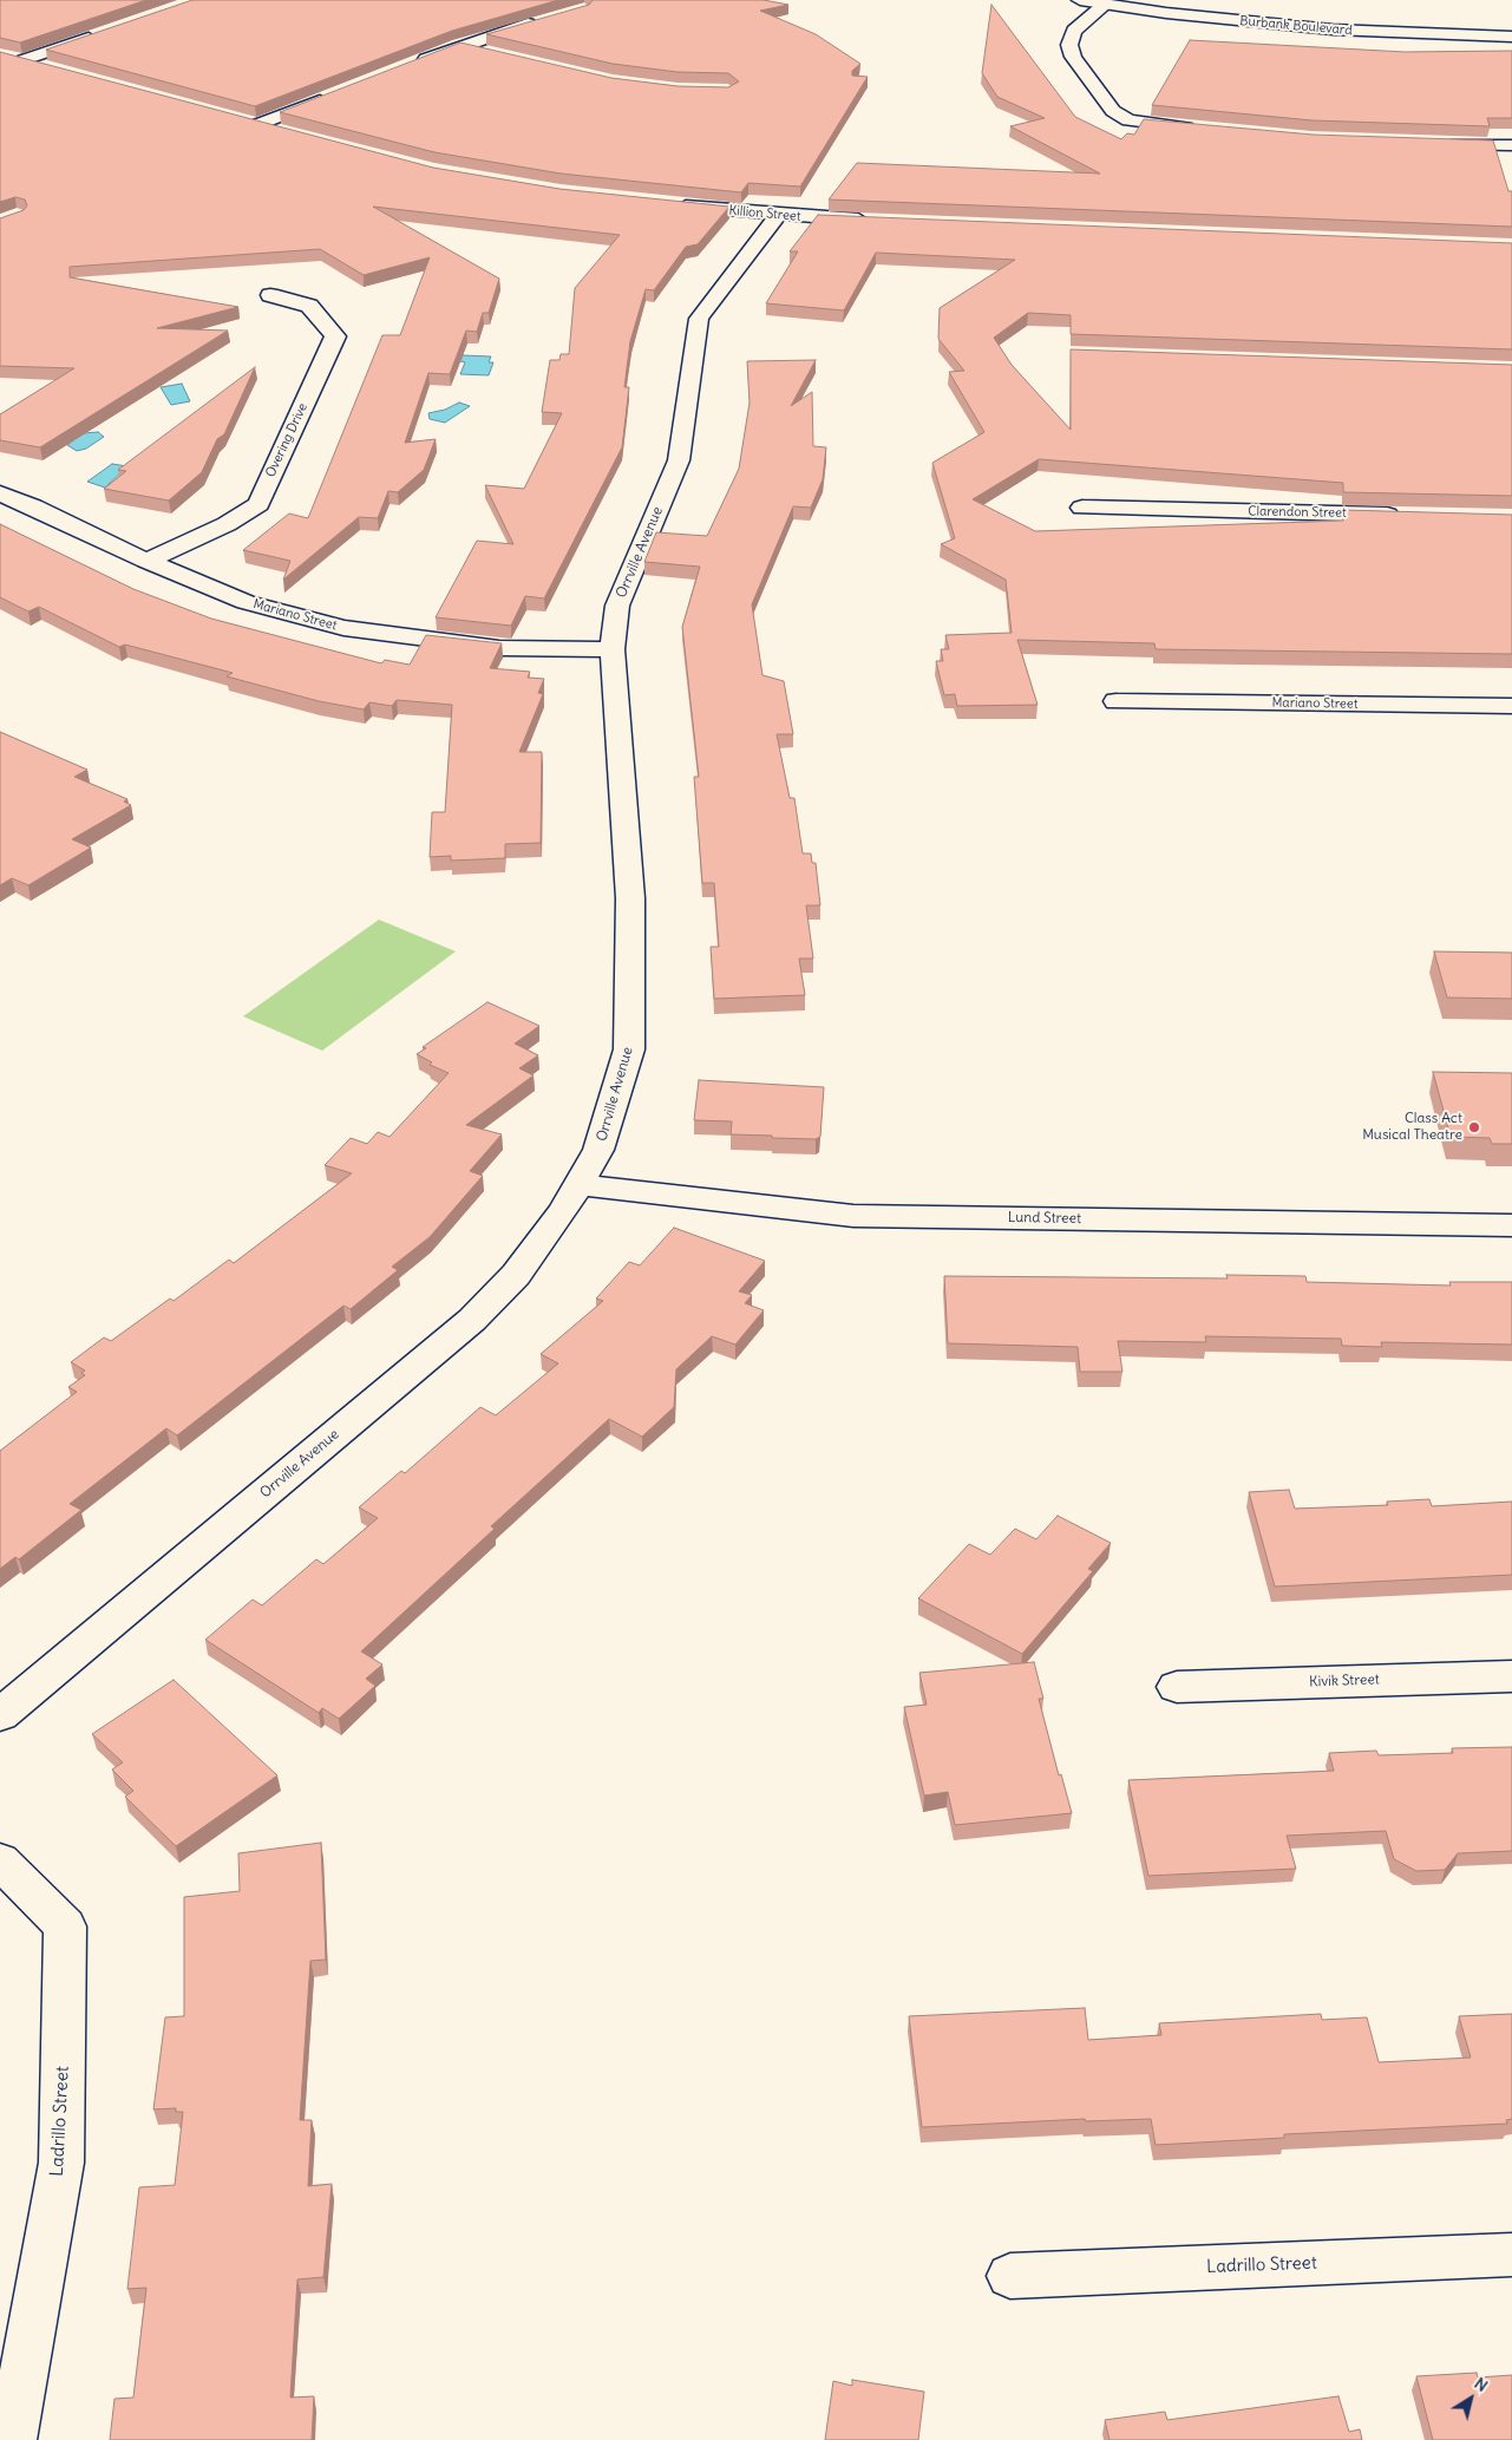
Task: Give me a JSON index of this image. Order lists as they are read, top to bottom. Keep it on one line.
{"streets":{"street":["Burbank Boulevard","Killion Street","Overing Drive","Clarendon Street","Orrville Avenue","Mariano Street","Lund Street","Kivik Street","Ladrillo Street"]},"crossings":[["Killion Street","Orrville Avenue"],["Overing Drive","Mariano Street"],["Orrville Avenue","Mariano Street"],["Orrville Avenue","Lund Street"]],"places":["Class Act Musical Theatre"],"north":"top right"}
